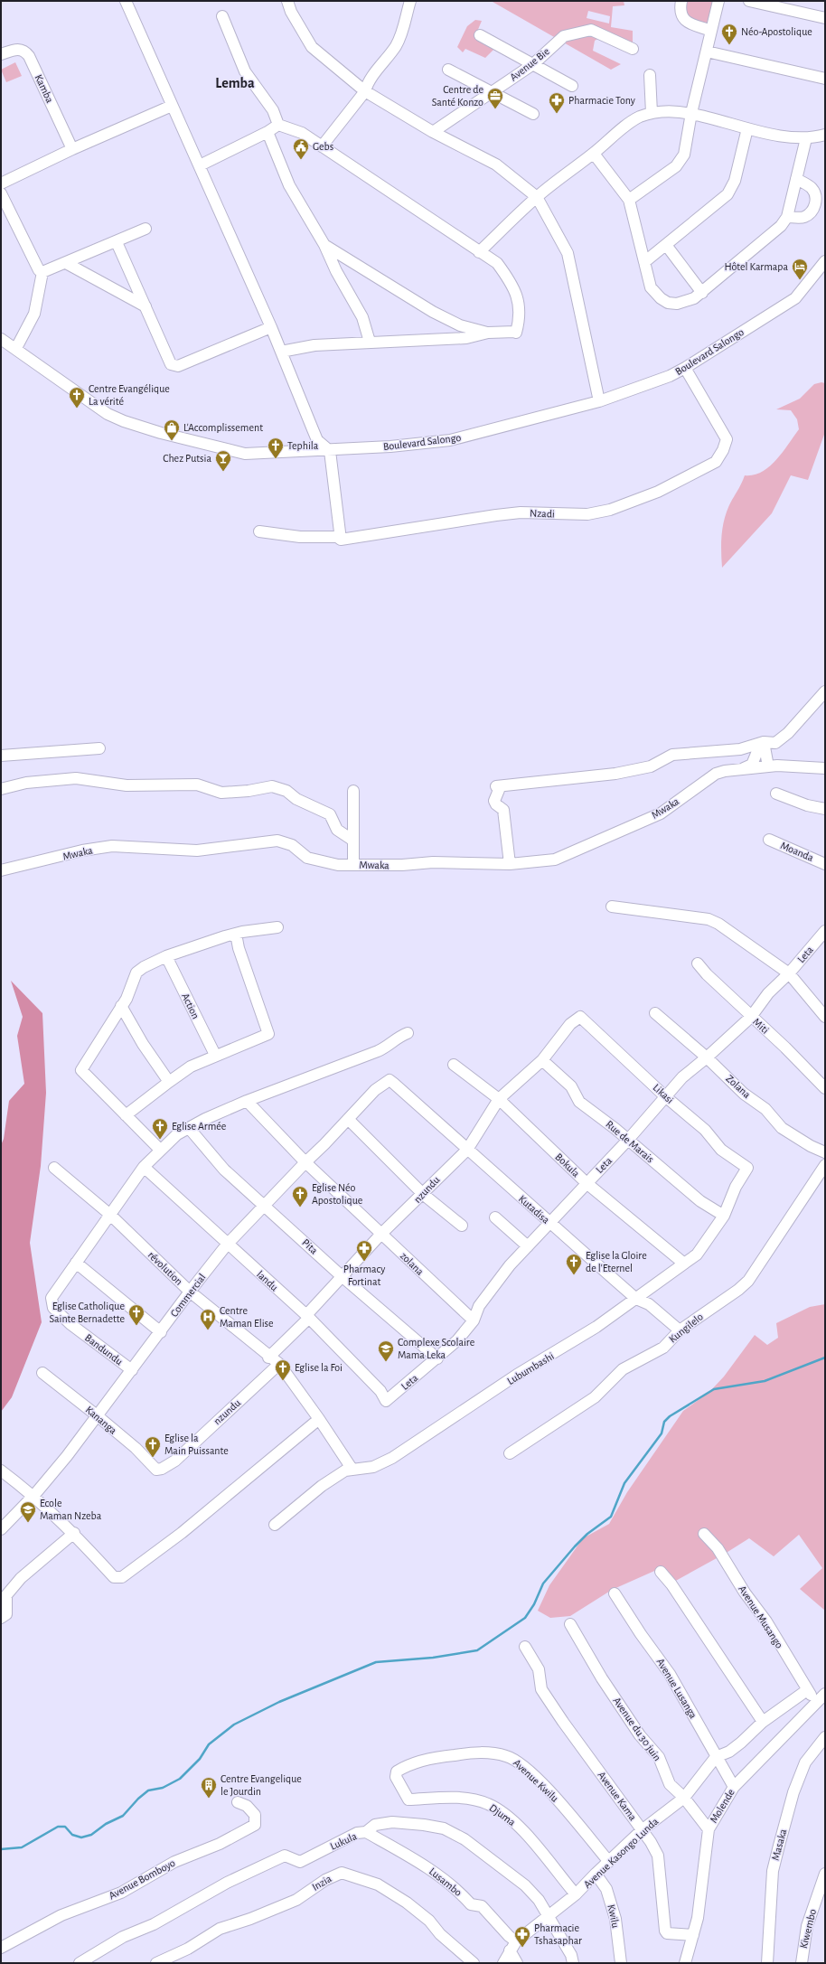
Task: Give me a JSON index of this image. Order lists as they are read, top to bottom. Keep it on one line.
{"streets":{"street":["Avenue Bie","Kamba","Boulevard Salongo","Nzadi","Mwaka","Moanda","Leta","Action","Miti","Zolana","Likasi","Rue de Marais","Bokula","nzundu","Kutadisa","Pita","zolana","révolution","landu","Commercial","Kungilelo","Bandundu","Lubumbashi","Kananga","Avenue Musango","Avenue Lusanga","Avenue du 30 juin","Avenue Kwilu","Avenue Kama","Molende","Djuma","Lukula","Masaka","Avenue Kasongo Lunda","Avenue Bomboyo","Lusambo","Inzia","Kwilu","Kiwembo"]},"crossings":[["Boulevard Salongo","Nzadi"],["Leta","Miti"],["Leta","Zolana"],["Leta","Likasi"],["Leta","Rue de Marais"],["Leta","Bokula"],["Leta","Kutadisa"],["Leta","Pita"],["Leta","zolana"],["Leta","landu"],["Likasi","nzundu"],["Likasi","Lubumbashi"],["Rue de Marais","nzundu"],["Rue de Marais","Lubumbashi"],["Bokula","nzundu"],["Bokula","Lubumbashi"],["nzundu","Kutadisa"],["nzundu","Pita"],["nzundu","zolana"],["nzundu","révolution"],["nzundu","landu"],["nzundu","Kananga"],["Kutadisa","Commercial"],["Kutadisa","Kungilelo"],["Kutadisa","Lubumbashi"],["Pita","Commercial"],["zolana","Commercial"],["révolution","Commercial"],["landu","Commercial"],["Commercial","Bandundu"],["Commercial","Kananga"],["Avenue Musango","Molende"],["Avenue Musango","Avenue Kasongo Lunda"],["Avenue Lusanga","Molende"],["Avenue Lusanga","Avenue Kasongo Lunda"],["Avenue du 30 juin","Molende"],["Avenue du 30 juin","Avenue Kasongo Lunda"],["Avenue Kwilu","Djuma"],["Avenue Kwilu","Avenue Kasongo Lunda"],["Avenue Kama","Molende"],["Avenue Kama","Avenue Kasongo Lunda"],["Djuma","Avenue Kasongo Lunda"],["Lukula","Avenue Kasongo Lunda"],["Lukula","Lusambo"],["Avenue Kasongo Lunda","Lusambo"],["Avenue Kasongo Lunda","Kwilu"]],"districts":["Lemba"],"places":{"church":["Néo-Apostolique","Centre Evangélique La vérité","Tephila","Eglise Armée","Eglise Néo Apostolique","Eglise la Gloire de l'Eternel","Eglise Catholique Sainte Bernadette","Eglise la Foi","Eglise la Main Puissante"],"office":["Centre de Santé Konzo"],"pharmacy":["Pharmacie Tony","Pharmacy Fortinat","Pharmacie Tshasaphar"],"public building":["Gebs"],"hotel":["Hôtel Karmapa"],"shop":["L'Accomplissement"],"bar":["Chez Putsia"],"hospital":["Centre Maman Elise"],"school or university":["Complexe Scolaire Mama Leka","Ecole Maman Nzeba"],"building":["Centre Evangelique le Jourdin"]}}
